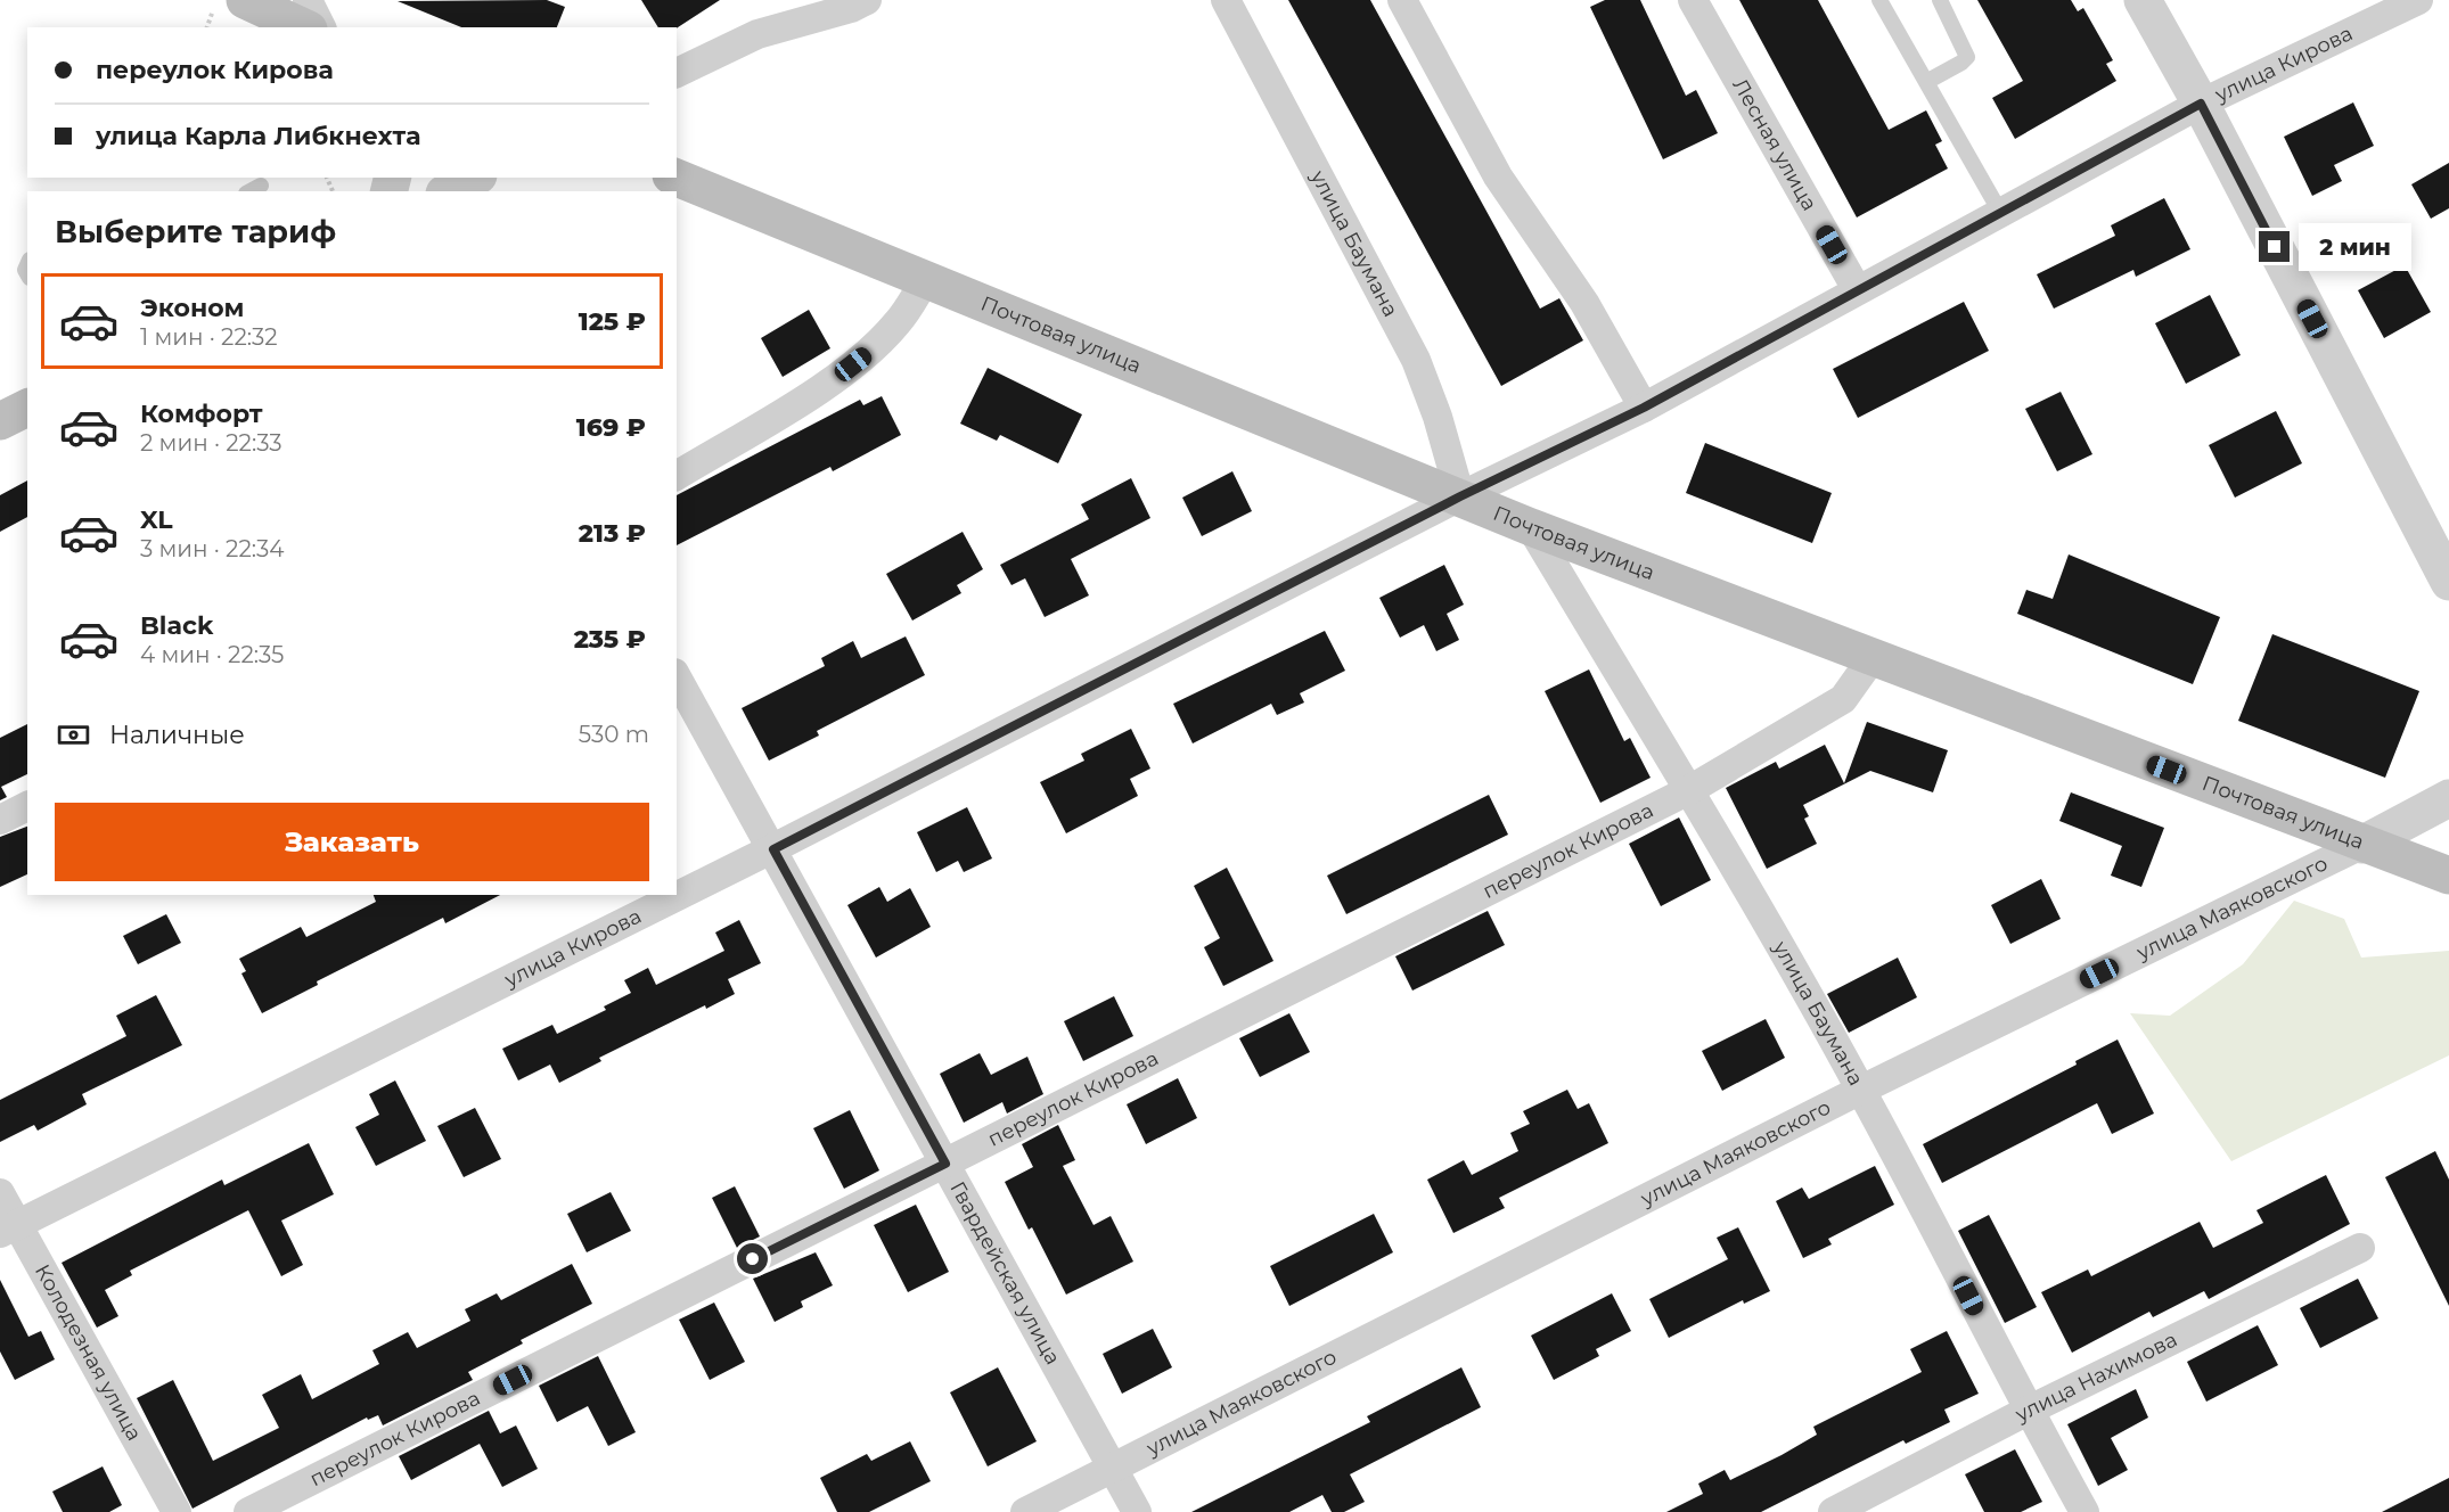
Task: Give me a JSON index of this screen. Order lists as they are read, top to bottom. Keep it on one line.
{"streets":{"main road":["Почтовая улица"],"street":["улица Кирова","Лесная улица","улица Баумана","переулок Кирова","улица Маяковского","Гвардейская улица","Колодезная улица","улица Нахимова"]},"crossings":[["улица Кирова","Лесная улица"],["улица Кирова","улица Баумана"],["улица Кирова","Почтовая улица"],["улица Кирова","Гвардейская улица"],["улица Кирова","Колодезная улица"],["улица Баумана","Почтовая улица"],["улица Баумана","переулок Кирова"],["улица Баумана","улица Маяковского"],["улица Баумана","улица Нахимова"],["Почтовая улица","переулок Кирова"],["Почтовая улица","улица Маяковского"],["переулок Кирова","Гвардейская улица"],["улица Маяковского","Гвардейская улица"]],"page":{"banner":["переулок Кирова","улица Карла Либкнехта"],"heading":"Выберите тариф","bubble":"2 мин","list":[{"name":"Эконом","note":"1 мин · 22:32","value":"125 ₽"},{"name":"Комфорт","note":"2 мин · 22:33","value":"169 ₽"},{"name":"XL","note":"3 мин · 22:34","value":"213 ₽"},{"name":"Black","note":"4 мин · 22:35","value":"235 ₽"}],"pay":["Наличные","530 m"],"buttons":"Заказать"}}
